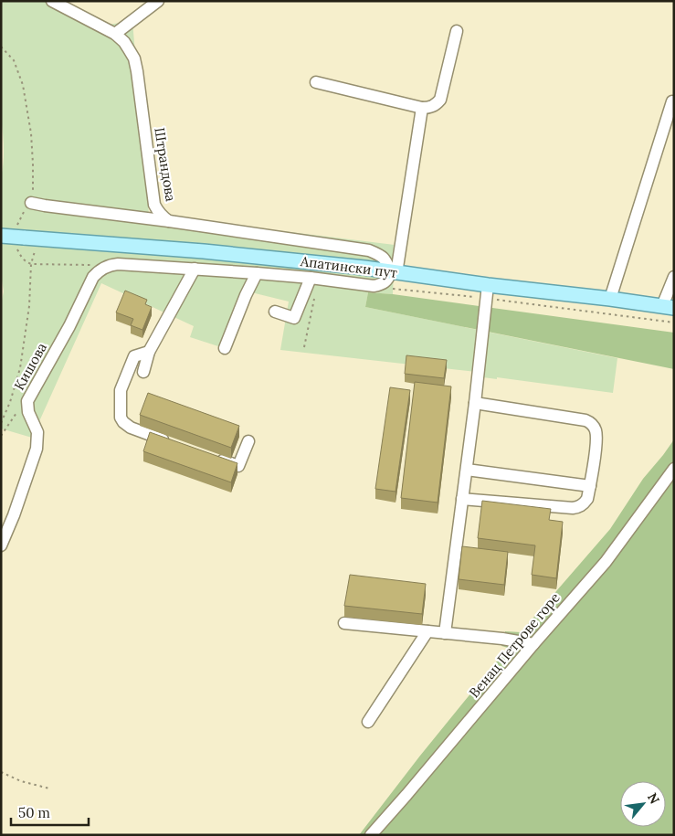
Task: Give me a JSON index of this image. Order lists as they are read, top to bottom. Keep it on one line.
{"streets":{"main road":["Апатински пут"],"street":["Штрандова","Кишова","Венац Петрове горе"]},"crossings":[["Штрандова","Апатински пут"]],"scale_bar":"50 m","north":"top right"}
